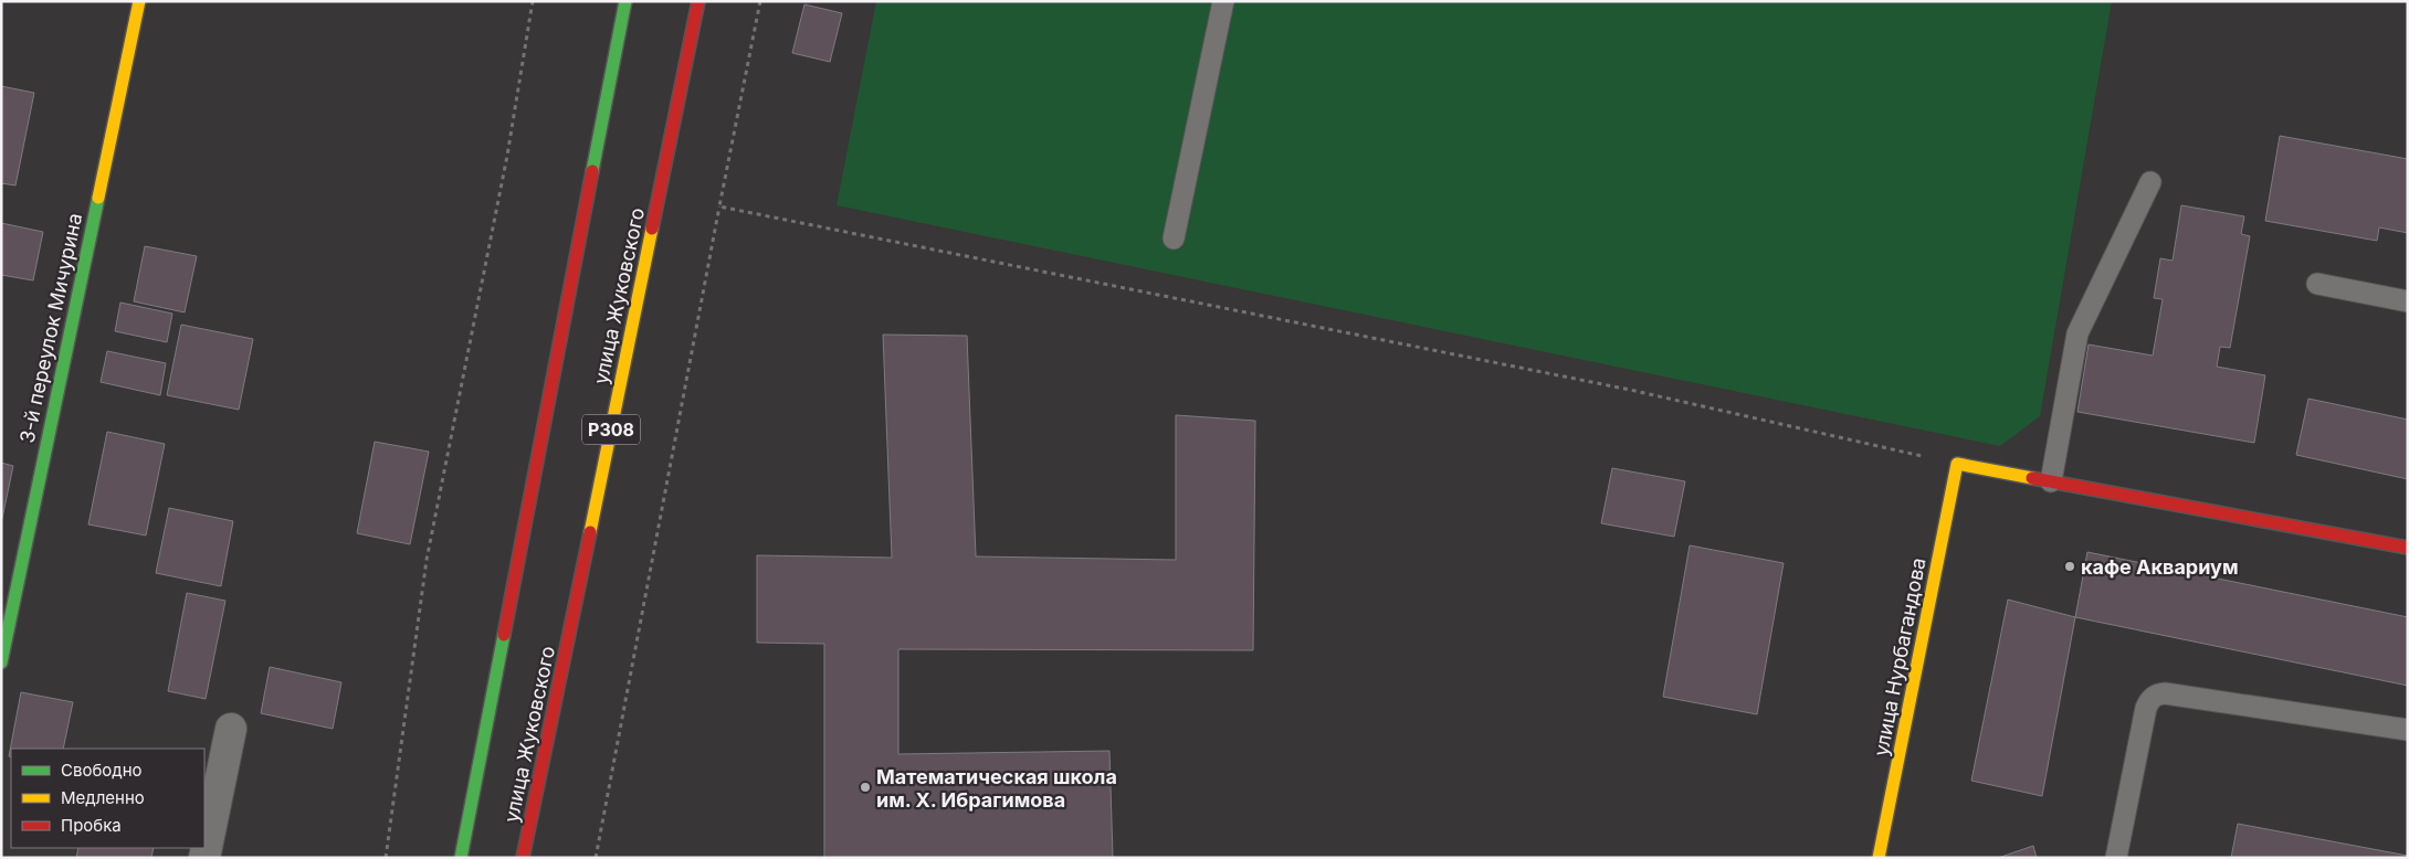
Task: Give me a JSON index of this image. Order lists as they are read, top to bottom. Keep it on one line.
{"streets":{"main road":["улица Жуковского","3-й переулок Мичурина","P308","улица Нурбагандова"]},"places":["кафе Аквариум","Математическая школа им. Х. Ибрагимова"],"legend":["Свободно","Медленно","Пробка"]}
